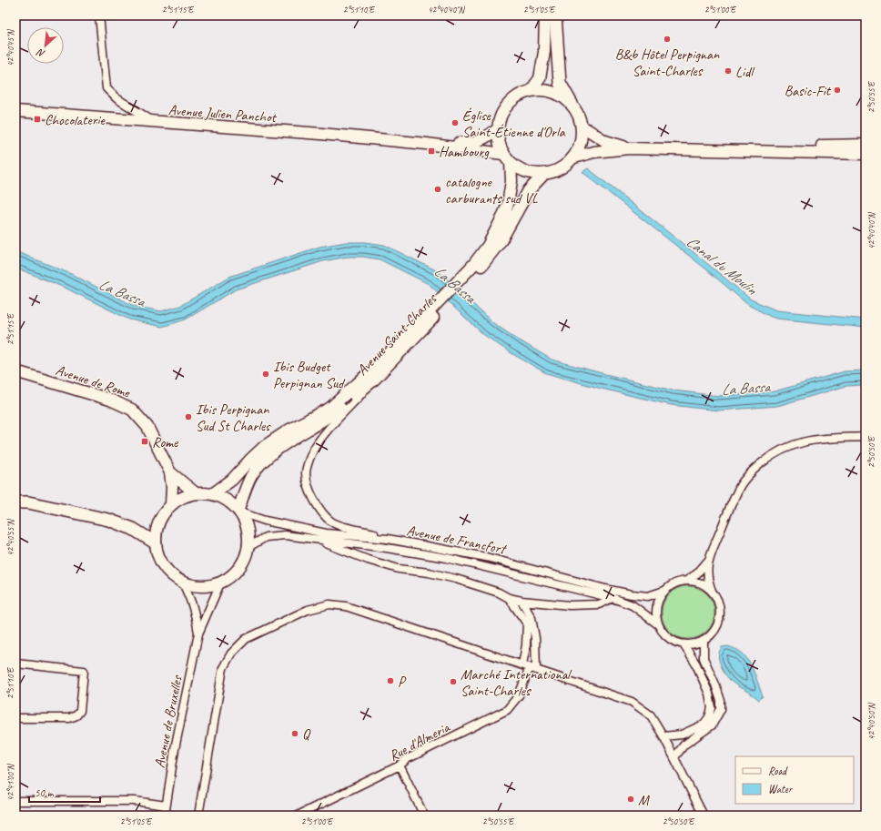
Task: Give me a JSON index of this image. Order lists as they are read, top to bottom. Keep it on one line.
{"streets":{"street":["Avenue Julien Panchot","Avenue Saint-Charles","Avenue de Rome","Avenue de Francfort","Avenue de Bruxelles","Rue d'Almeria"]},"crossings":[["Avenue Julien Panchot","Avenue Saint-Charles"],["Avenue Saint-Charles","Avenue de Rome"],["Avenue Saint-Charles","Avenue de Francfort"],["Avenue Saint-Charles","Avenue de Bruxelles"],["Avenue de Rome","Avenue de Francfort"],["Avenue de Rome","Avenue de Bruxelles"],["Avenue de Francfort","Avenue de Bruxelles"]],"water":["Canal du Moulin","La Bassa"],"places":{"other":["B&b Hôtel Perpignan Saint-Charles","Lidl","Basic-Fit","Église Saint-Étienne d'Orla","catalogne carburants sud VL","Ibis Budget Perpignan Sud","Ibis Perpignan Sud St Charles","P","Marché International Saint-Charles","Q","M"],"transit":["Chocolaterie","Hambourg","Rome"]},"legend":["Road","Water"],"scale_bar":"50 m","north":"bottom left","coordinates":["2°51'15\"E","2°51'10\"E","42°40'40\"N","2°51'05\"E","2°51'00\"E","42°40'45\"N","2°50'55\"E","2°50'50\"E","42°40'55\"N","42°40'50\"N","42°41'00\"N"]}
